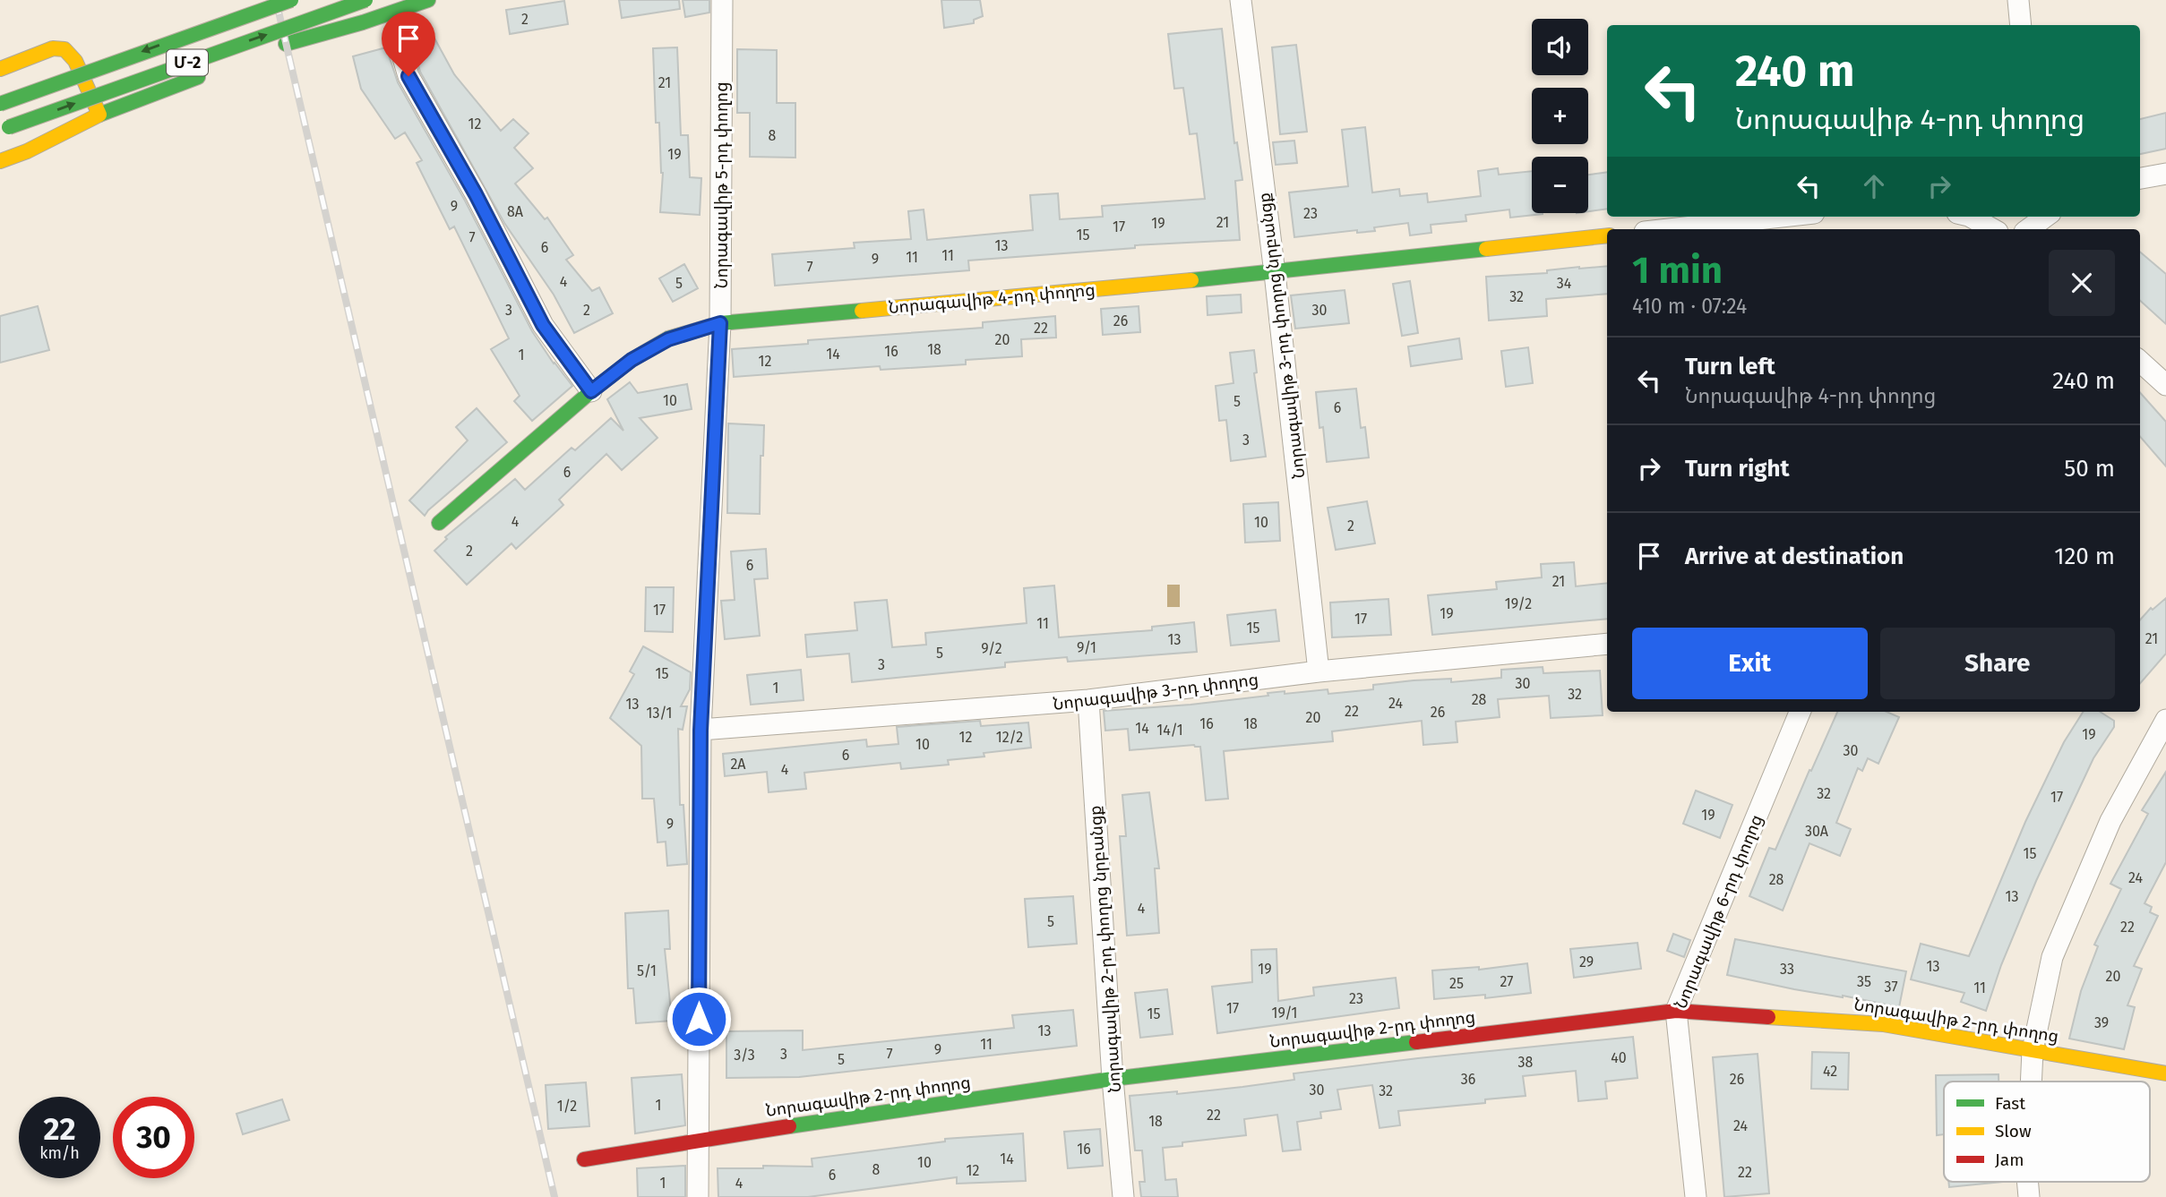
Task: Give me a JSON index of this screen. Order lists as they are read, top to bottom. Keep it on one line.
{"streets":{"main road":["Մ-2","Նորագավիթ 4-րդ փողոց","Նորագավիթ 2-րդ փողոց"],"street":["Նորագավիթ 5-րդ փողոց","Նորագավիթ 3-րդ փողոց նրբանցք","Նորագավիթ 3-րդ փողոց","Նորագավիթ 6-րդ փողոց","Նորագավիթ 2-րդ փողոց նրբանցք"]},"crossings":[["Նորագավիթ 5-րդ փողոց","Նորագավիթ 4-րդ փողոց"],["Նորագավիթ 5-րդ փողոց","Նորագավիթ 3-րդ փողոց"],["Նորագավիթ 5-րդ փողոց","Նորագավիթ 2-րդ փողոց"],["Նորագավիթ 4-րդ փողոց","Նորագավիթ 3-րդ փողոց նրբանցք"],["Նորագավիթ 3-րդ փողոց նրբանցք","Նորագավիթ 3-րդ փողոց"],["Նորագավիթ 3-րդ փողոց","Նորագավիթ 2-րդ փողոց նրբանցք"],["Նորագավիթ 6-րդ փողոց","Նորագավիթ 2-րդ փողոց"],["Նորագավիթ 2-րդ փողոց նրբանցք","Նորագավիթ 2-րդ փողոց"]],"house_numbers":["2","21","12","8","19","9","8A","23","21","19","17","15","7","13","6","11","11","9","7","4","5","34","32","3","2","30","26","22","20","18","16","14","1","12","10","5","6","3","6","4","10","2","2","6","21","19/2","17","19","17","11","15","21","13","9/1","9/2","5","3","15","30","1","32","28","24","13","22","26","13/1","20","16","18","14","14/1","19","12","12/2","10","30","6","2A","4","32","17","19","9","30A","15","24","28","13","4","5","22","29","13","19","33","5/1","20","27","35","25","37","11","23","17","19/1","15","39","13","11","9","3","7","3/3","40","5","38","42","36","26","30","32","1","1/2","22","18","24","16","14","10","8","12","22","6","1","4"],"legend":["Fast","Slow","Jam"],"page":{"map_buttons":["+","−"],"turn":["240 m","Նորագավիթ 4-րդ փողոց"],"heading":["1 min","410 m · 07:24"],"list":[{"name":"Turn left","note":"Նորագավիթ 4-րդ փողոց","value":"240 m"},{"name":"Turn right","value":"50 m"},{"name":"Arrive at destination","value":"120 m"}],"buttons":["Exit","Share"],"speed":"22 km/h","limit":"30"}}
